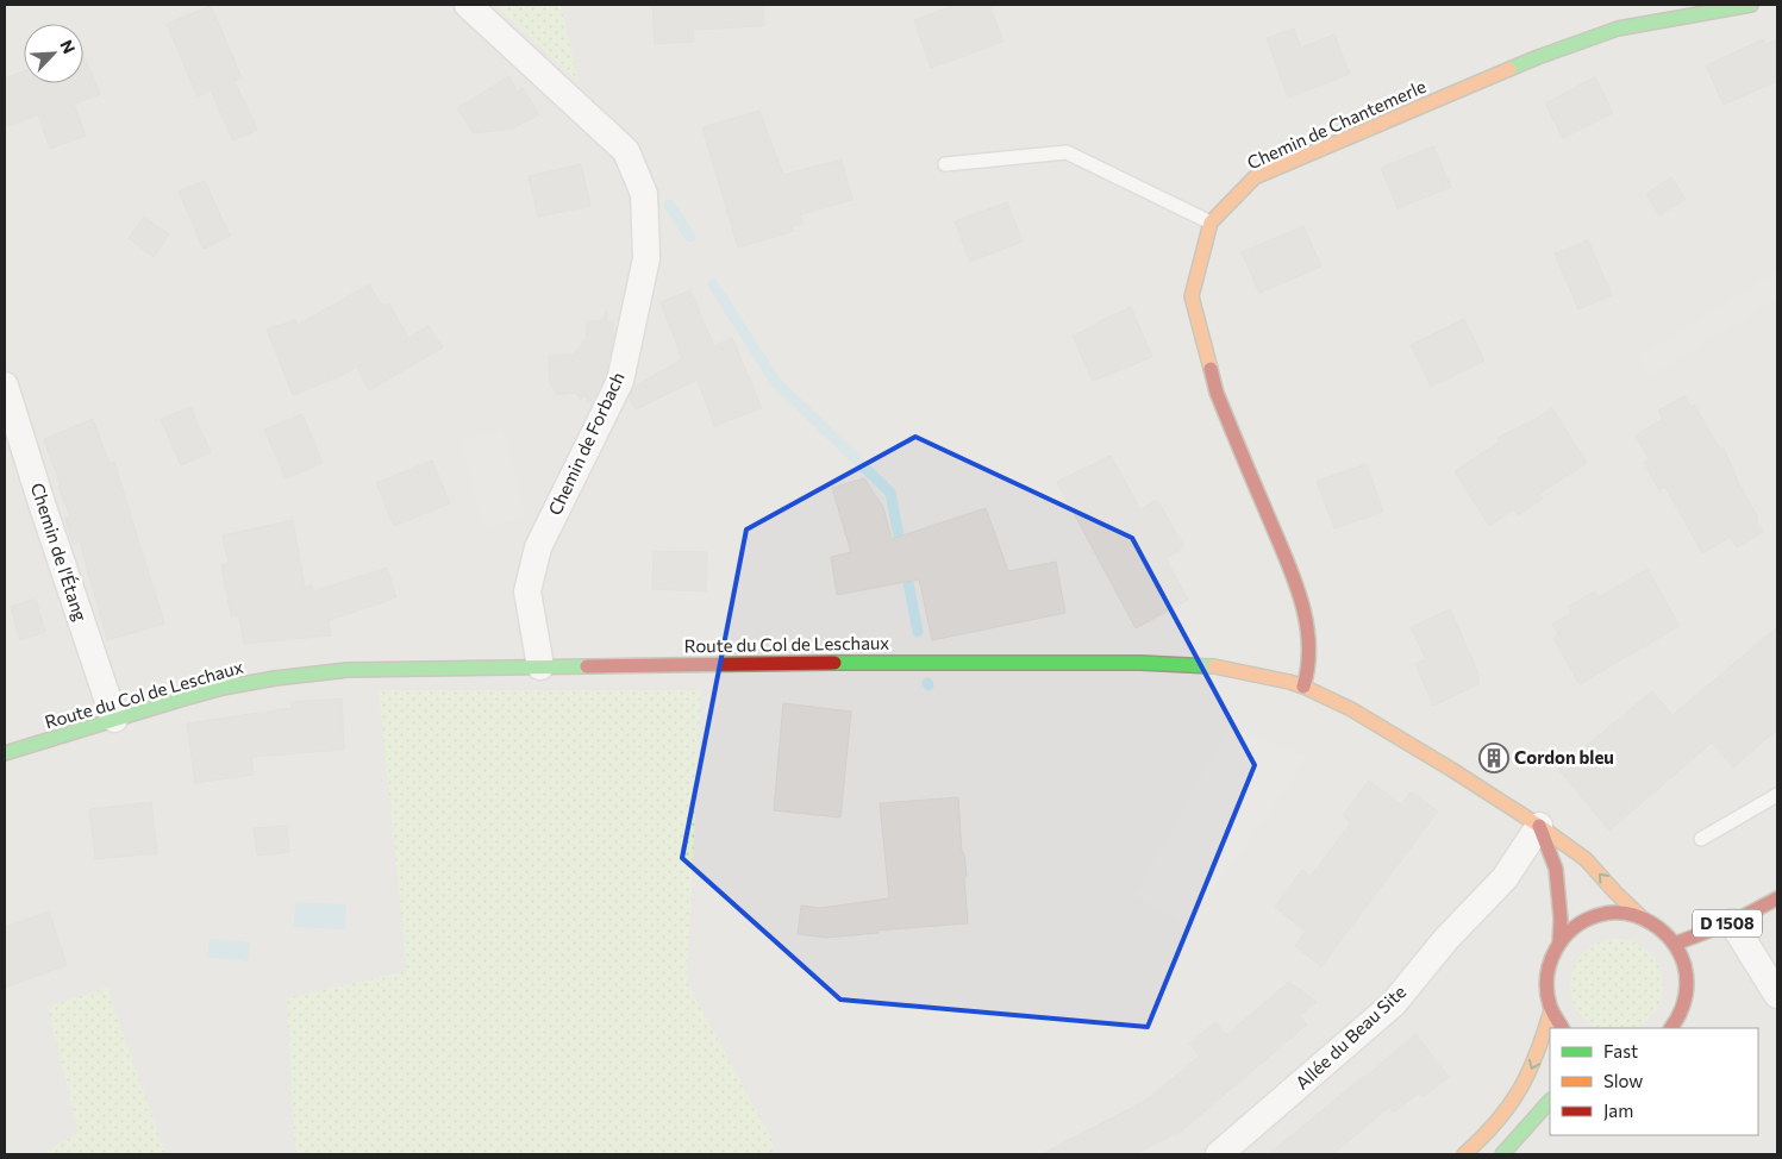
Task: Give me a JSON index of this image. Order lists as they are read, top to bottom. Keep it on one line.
{"streets":{"main road":["Chemin de Chantemerle","Route du Col de Leschaux","D 1508"],"street":["Chemin de Forbach","Chemin de l'Étang","Allée du Beau Site"]},"crossings":[["Chemin de Chantemerle","Route du Col de Leschaux"],["Chemin de Forbach","Route du Col de Leschaux"],["Chemin de l'Étang","Route du Col de Leschaux"],["Route du Col de Leschaux","D 1508"],["Route du Col de Leschaux","Allée du Beau Site"]],"places":{"building":["Cordon bleu"]},"legend":["Fast","Slow","Jam"],"north":"top right"}
